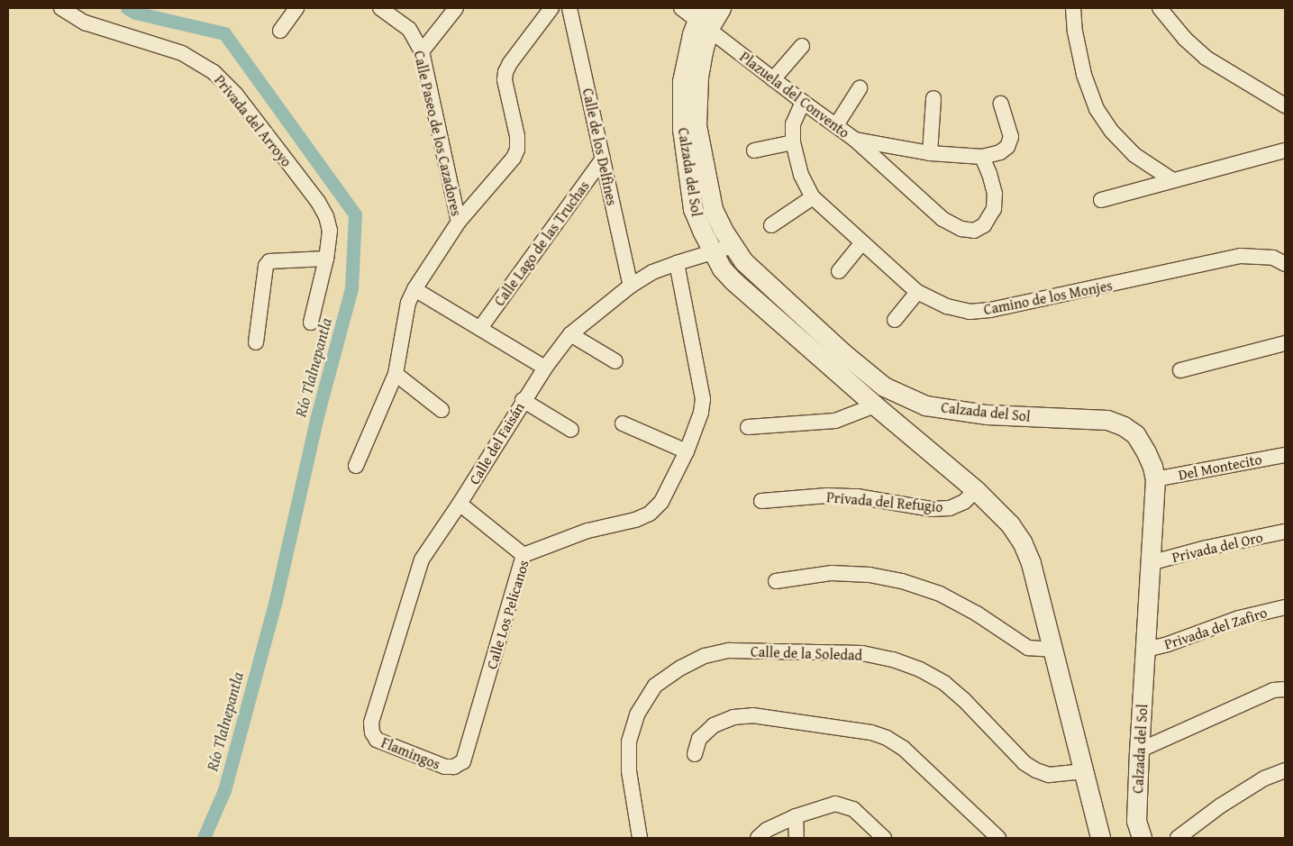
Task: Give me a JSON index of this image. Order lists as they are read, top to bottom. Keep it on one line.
{"streets":{"street":["Plazuela del Convento","Privada del Arroyo","Calle Paseo de los Cazadores","Calle de los Delfines","Calzada del Sol","Calle Lago de las Truchas","Camino de los Monjes","Calle del Faisán","Del Montecito","Privada del Refugio","Privada del Oro","Calle Los Pelicanos","Privada del Zafiro","Calle de la Soledad","Flamingos"]},"crossings":[["Plazuela del Convento","Calzada del Sol"],["Plazuela del Convento","Camino de los Monjes"],["Calle de los Delfines","Calle Lago de las Truchas"],["Calle de los Delfines","Calle del Faisán"],["Calzada del Sol","Calle del Faisán"],["Calzada del Sol","Del Montecito"],["Calzada del Sol","Privada del Refugio"],["Calzada del Sol","Privada del Oro"],["Calzada del Sol","Privada del Zafiro"],["Calzada del Sol","Calle de la Soledad"],["Calle del Faisán","Calle Los Pelicanos"],["Calle del Faisán","Flamingos"],["Calle Los Pelicanos","Flamingos"]],"water":["Río Tlalnepantla"]}
